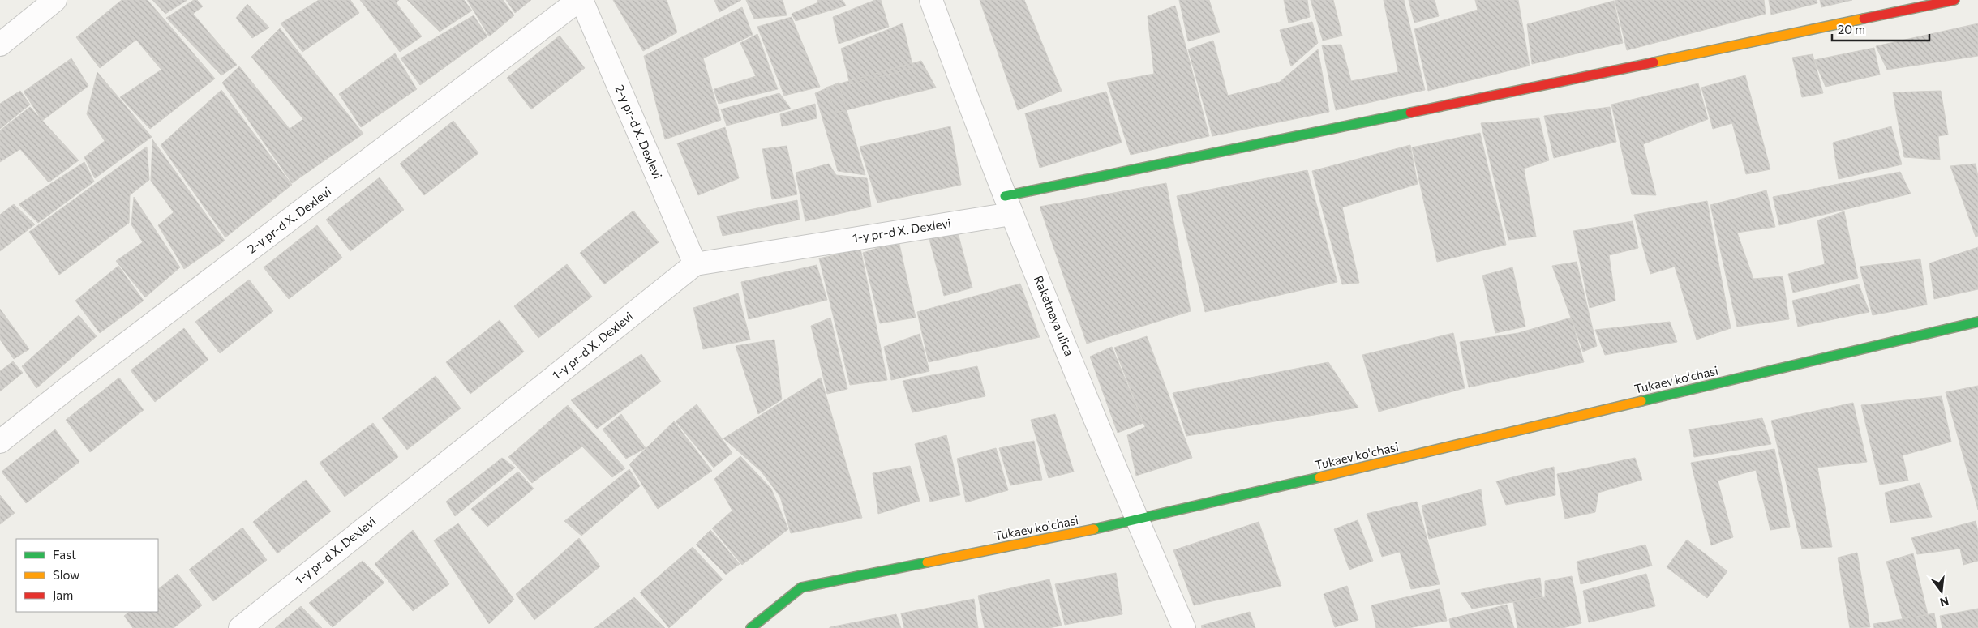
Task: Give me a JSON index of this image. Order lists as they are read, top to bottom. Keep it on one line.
{"streets":{"street":["2-y pr-d X. Dexlevi","1-y pr-d X. Dexlevi","Raketnaya ulica","Tukaev ko'chasi"]},"crossings":[["2-y pr-d X. Dexlevi","1-y pr-d X. Dexlevi"],["1-y pr-d X. Dexlevi","Raketnaya ulica"],["Raketnaya ulica","Tukaev ko'chasi"]],"legend":["Fast","Slow","Jam"],"scale_bar":"20 m","north":"bottom"}
